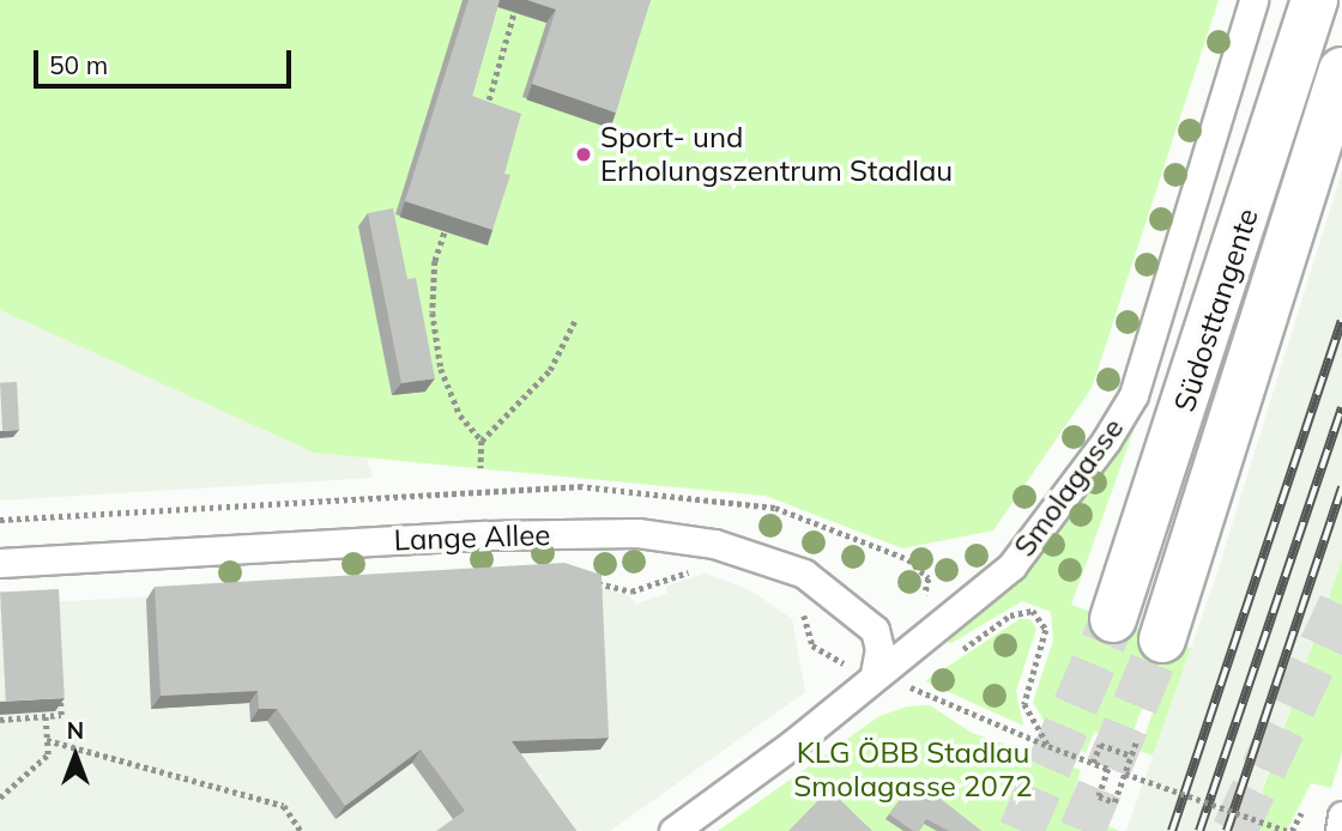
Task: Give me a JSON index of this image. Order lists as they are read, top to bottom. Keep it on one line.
{"streets":{"highway":["Südosttangente"],"street":["Smolagasse","Lange Allee"]},"crossings":[["Smolagasse","Lange Allee"]],"parks":["KLG ÖBB Stadlau Smolagasse 2072"],"places":["Sport- und Erholungszentrum Stadlau"],"scale_bar":"50 m","north":"top"}
